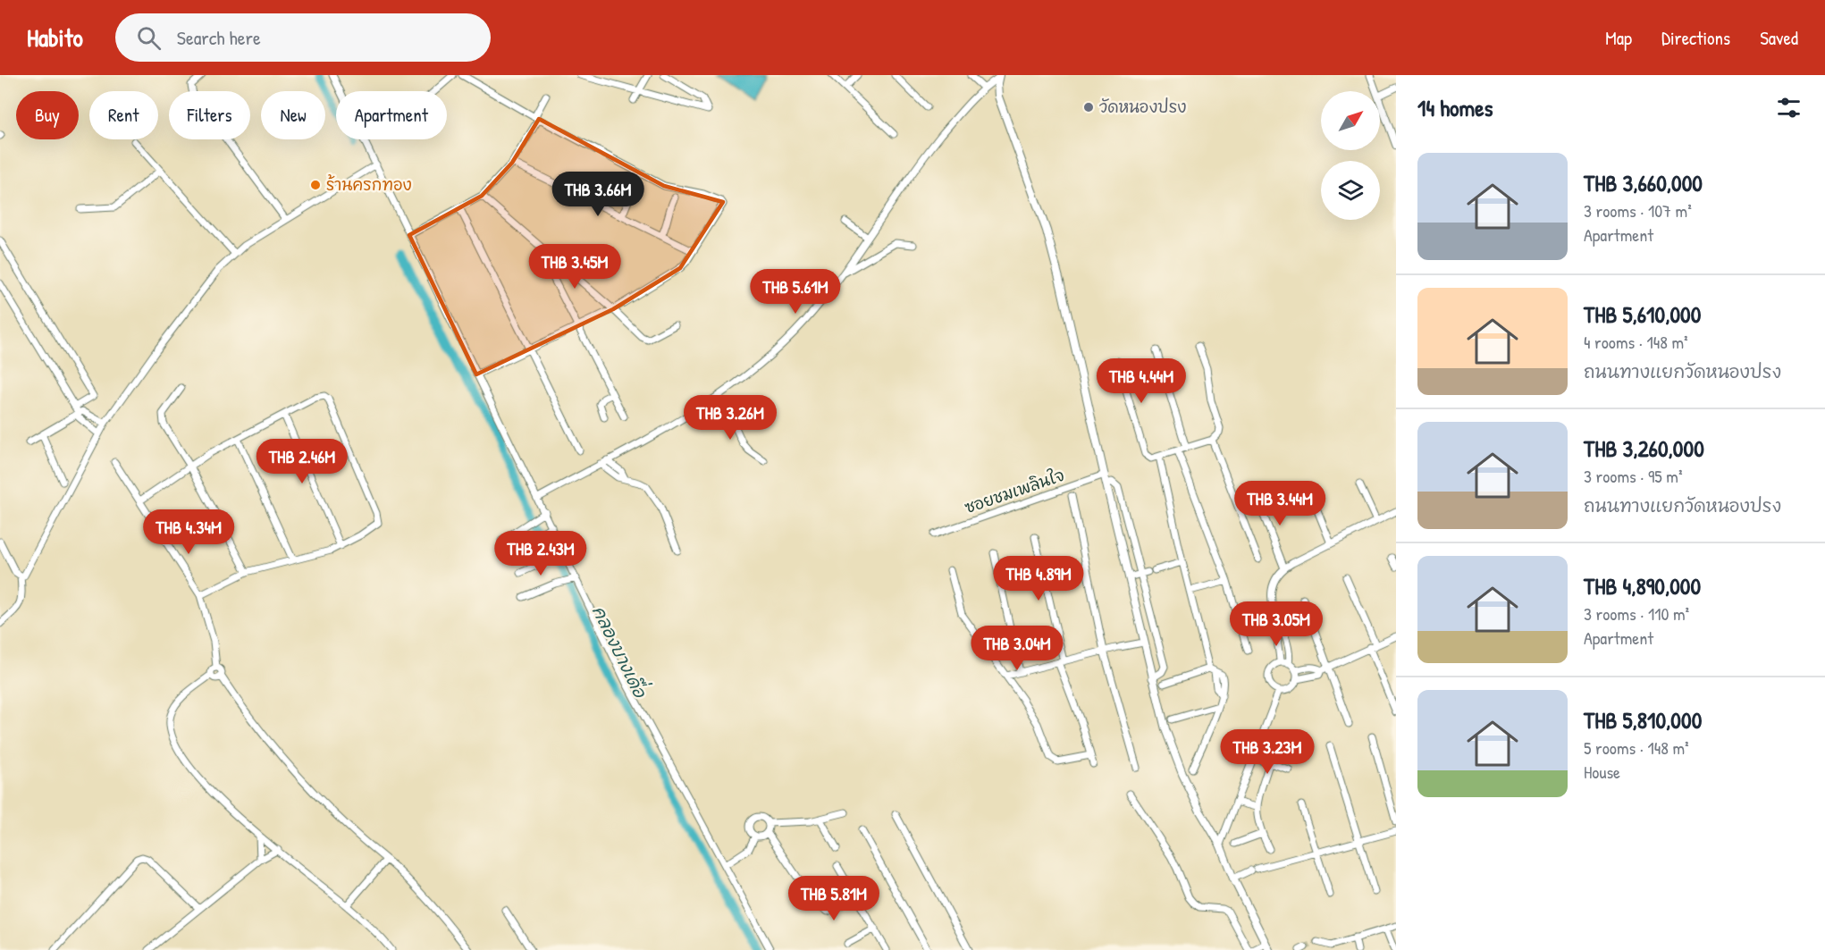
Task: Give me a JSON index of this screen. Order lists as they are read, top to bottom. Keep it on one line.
{"streets":{"street":["ซอยชมเพลินใจ"]},"water":["คลองบางเดื่อ"],"places":["วัดหนองปรง","ร้านครกทอง"],"north":"top right","page":{"header":"Habito","search":"Search here","nav":["Map","Directions","Saved"],"heading":"14 homes","chip":["Buy","Rent","Filters","New","Apartment"],"list":[{"name":"THB 3,660,000","note":"3 rooms · 107 m² · Apartment"},{"name":"THB 5,610,000","note":"4 rooms · 148 m² · ถนนทางแยกวัดหนองปรง"},{"name":"THB 3,260,000","note":"3 rooms · 95 m² · ถนนทางแยกวัดหนองปรง"},{"name":"THB 4,890,000","note":"3 rooms · 110 m² · Apartment"},{"name":"THB 5,810,000","note":"5 rooms · 148 m² · House"}],"price":["THB 3.66M","THB 3.45M","THB 5.61M","THB 4.44M","THB 3.26M","THB 2.46M","THB 3.44M","THB 4.34M","THB 2.43M","THB 4.89M","THB 3.05M","THB 3.04M","THB 3.23M","THB 5.81M"]}}
